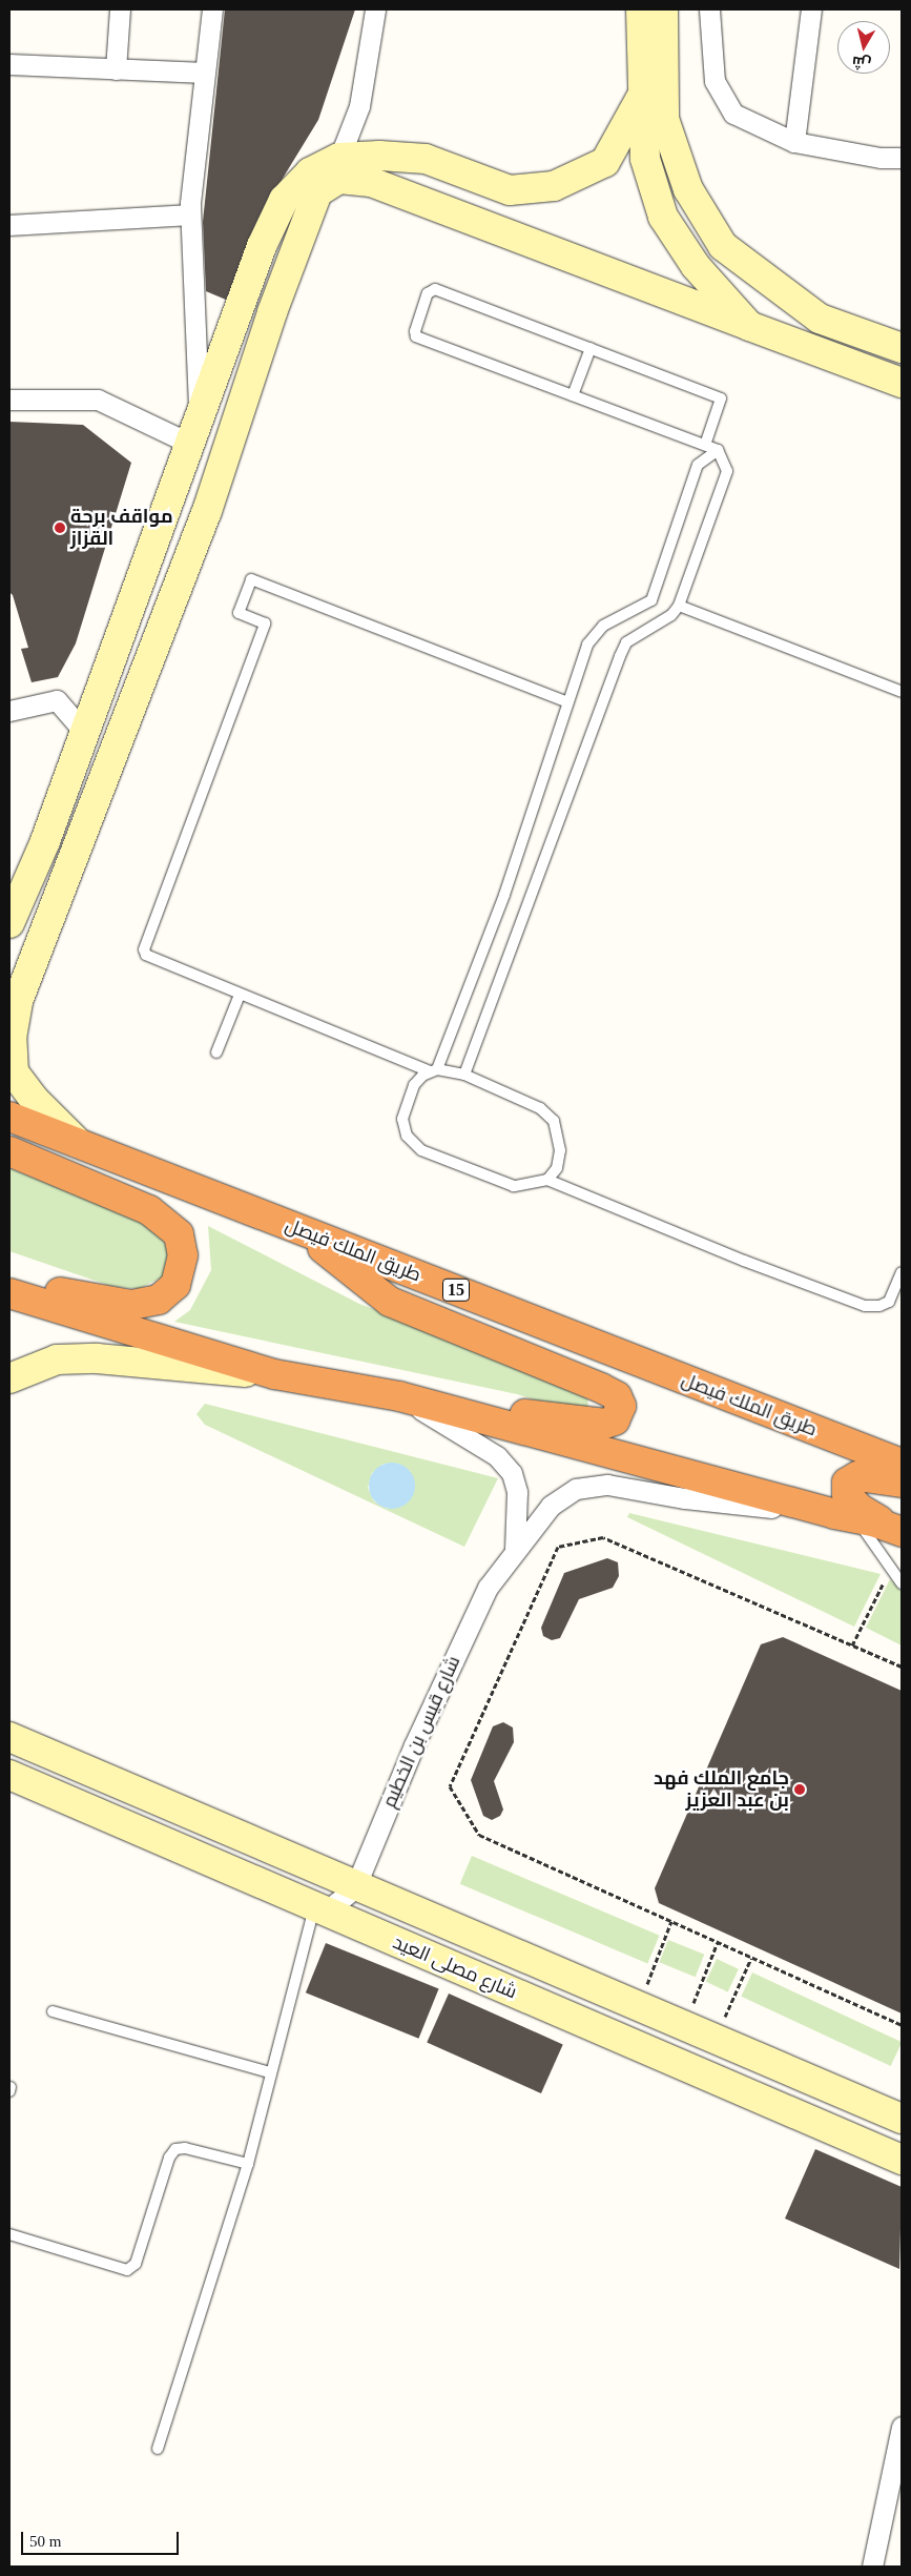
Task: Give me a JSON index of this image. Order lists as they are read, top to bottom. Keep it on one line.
{"streets":{"highway":["طريق الملك فيصل","15"],"street":["شارع قيس بن الخطيم","شارع مصلى العيد"]},"crossings":[["شارع قيس بن الخطيم","شارع مصلى العيد"]],"places":["مواقف برحة القزاز","جامع الملك فهد بن عبد العزيز"],"scale_bar":"50 m","north":"bottom"}
